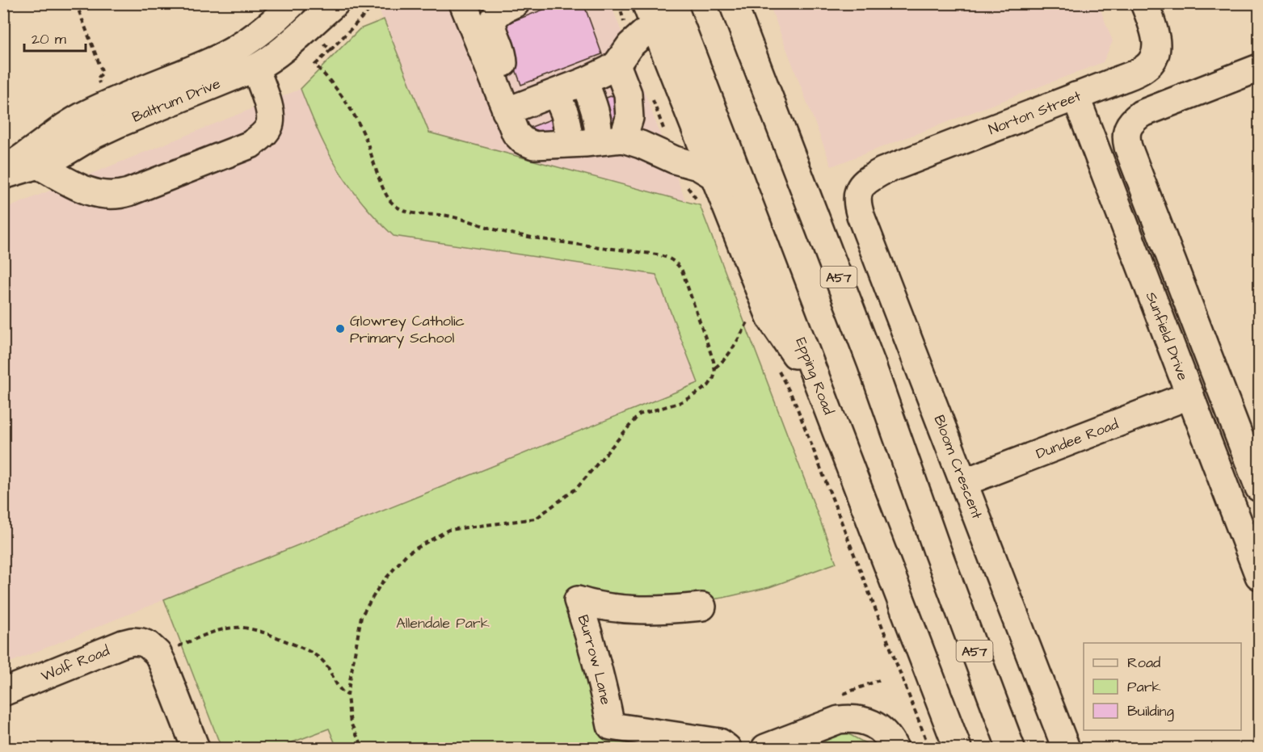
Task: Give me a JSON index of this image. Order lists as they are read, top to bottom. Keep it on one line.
{"streets":{"street":["Baltrum Drive","Norton Street","A57","Sunfield Drive","Epping Road","Dundee Road","Bloom Crescent","Burrow Lane","Wolf Road"]},"crossings":[["Norton Street","Sunfield Drive"],["Norton Street","Bloom Crescent"],["Sunfield Drive","Dundee Road"],["Dundee Road","Bloom Crescent"]],"parks":["Allendale Park"],"places":["Glowrey Catholic Primary School"],"legend":["Road","Park","Building"],"scale_bar":"20 m"}
